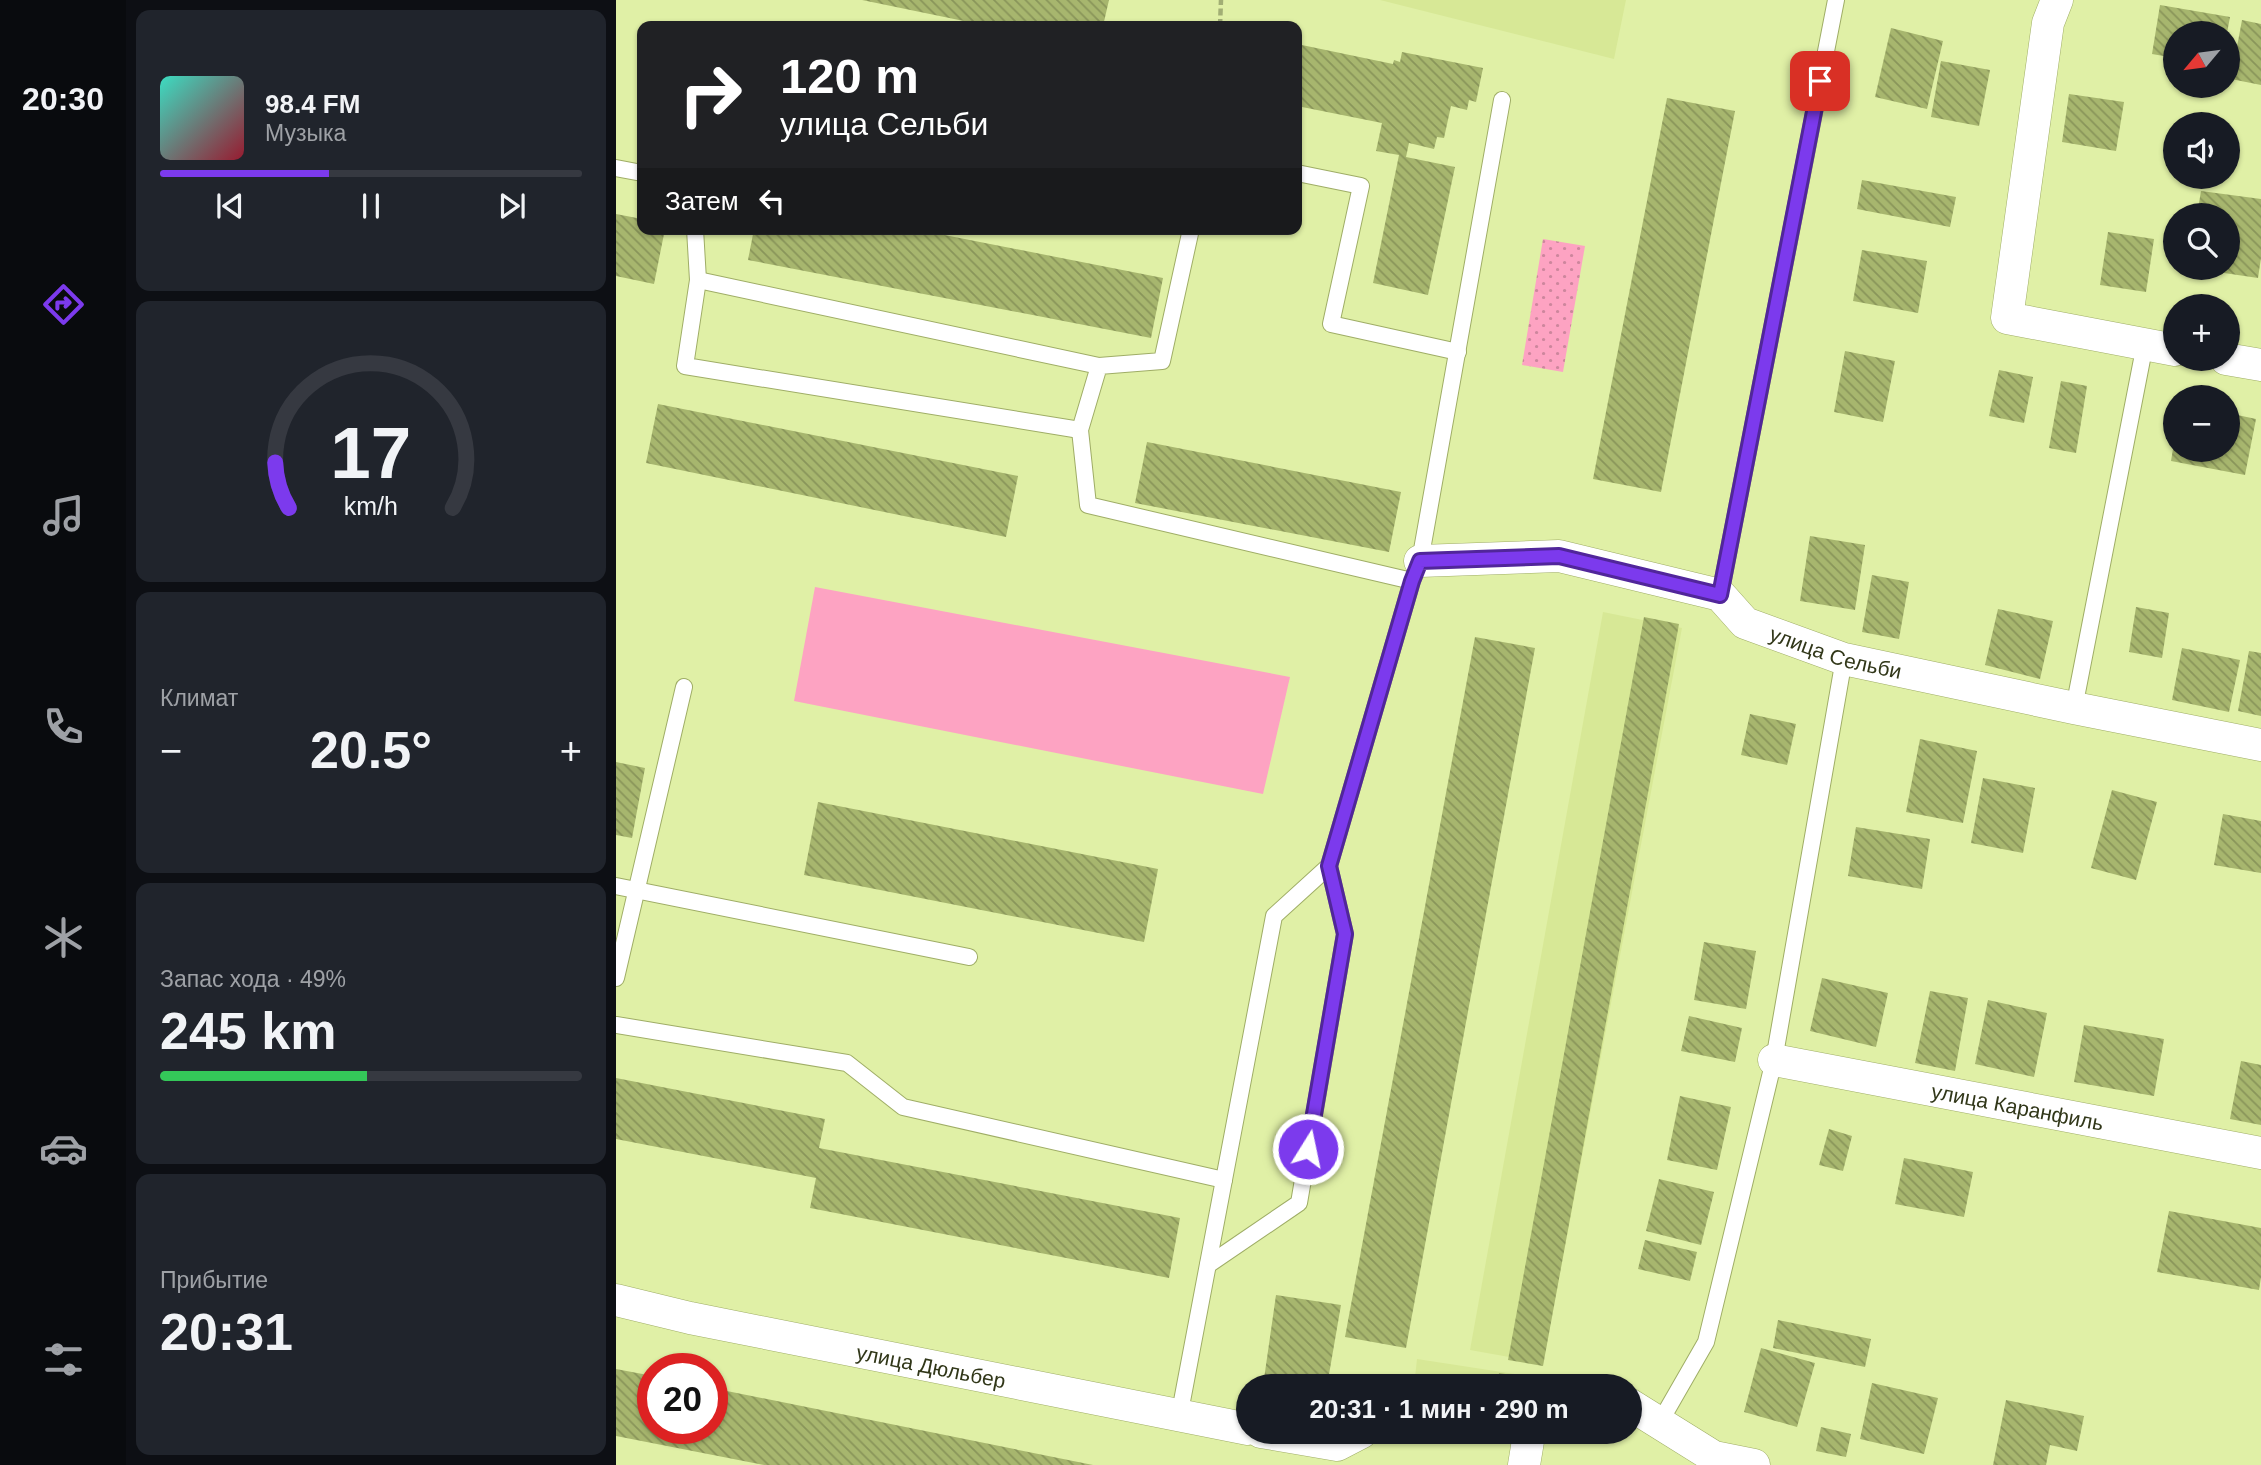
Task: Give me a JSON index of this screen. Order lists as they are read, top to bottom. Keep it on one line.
{"streets":{"street":["улица Сельби","улица Каранфиль","улица Дюльбер"]},"north":"bottom left","page":{"tabs":"20:30","map_buttons":["+","−"],"turn":["120 m","улица Сельби"],"song":["98.4 FM","Музыка"],"then":"Затем","tile":["Климат",["Запас хода · 49%","245 km"],["Прибытие","20:31"]],"heat":["−","20.5°","+"],"limit":"20","trip":"20:31 · 1 мин · 290 m","gauge":["17","km/h"]}}
